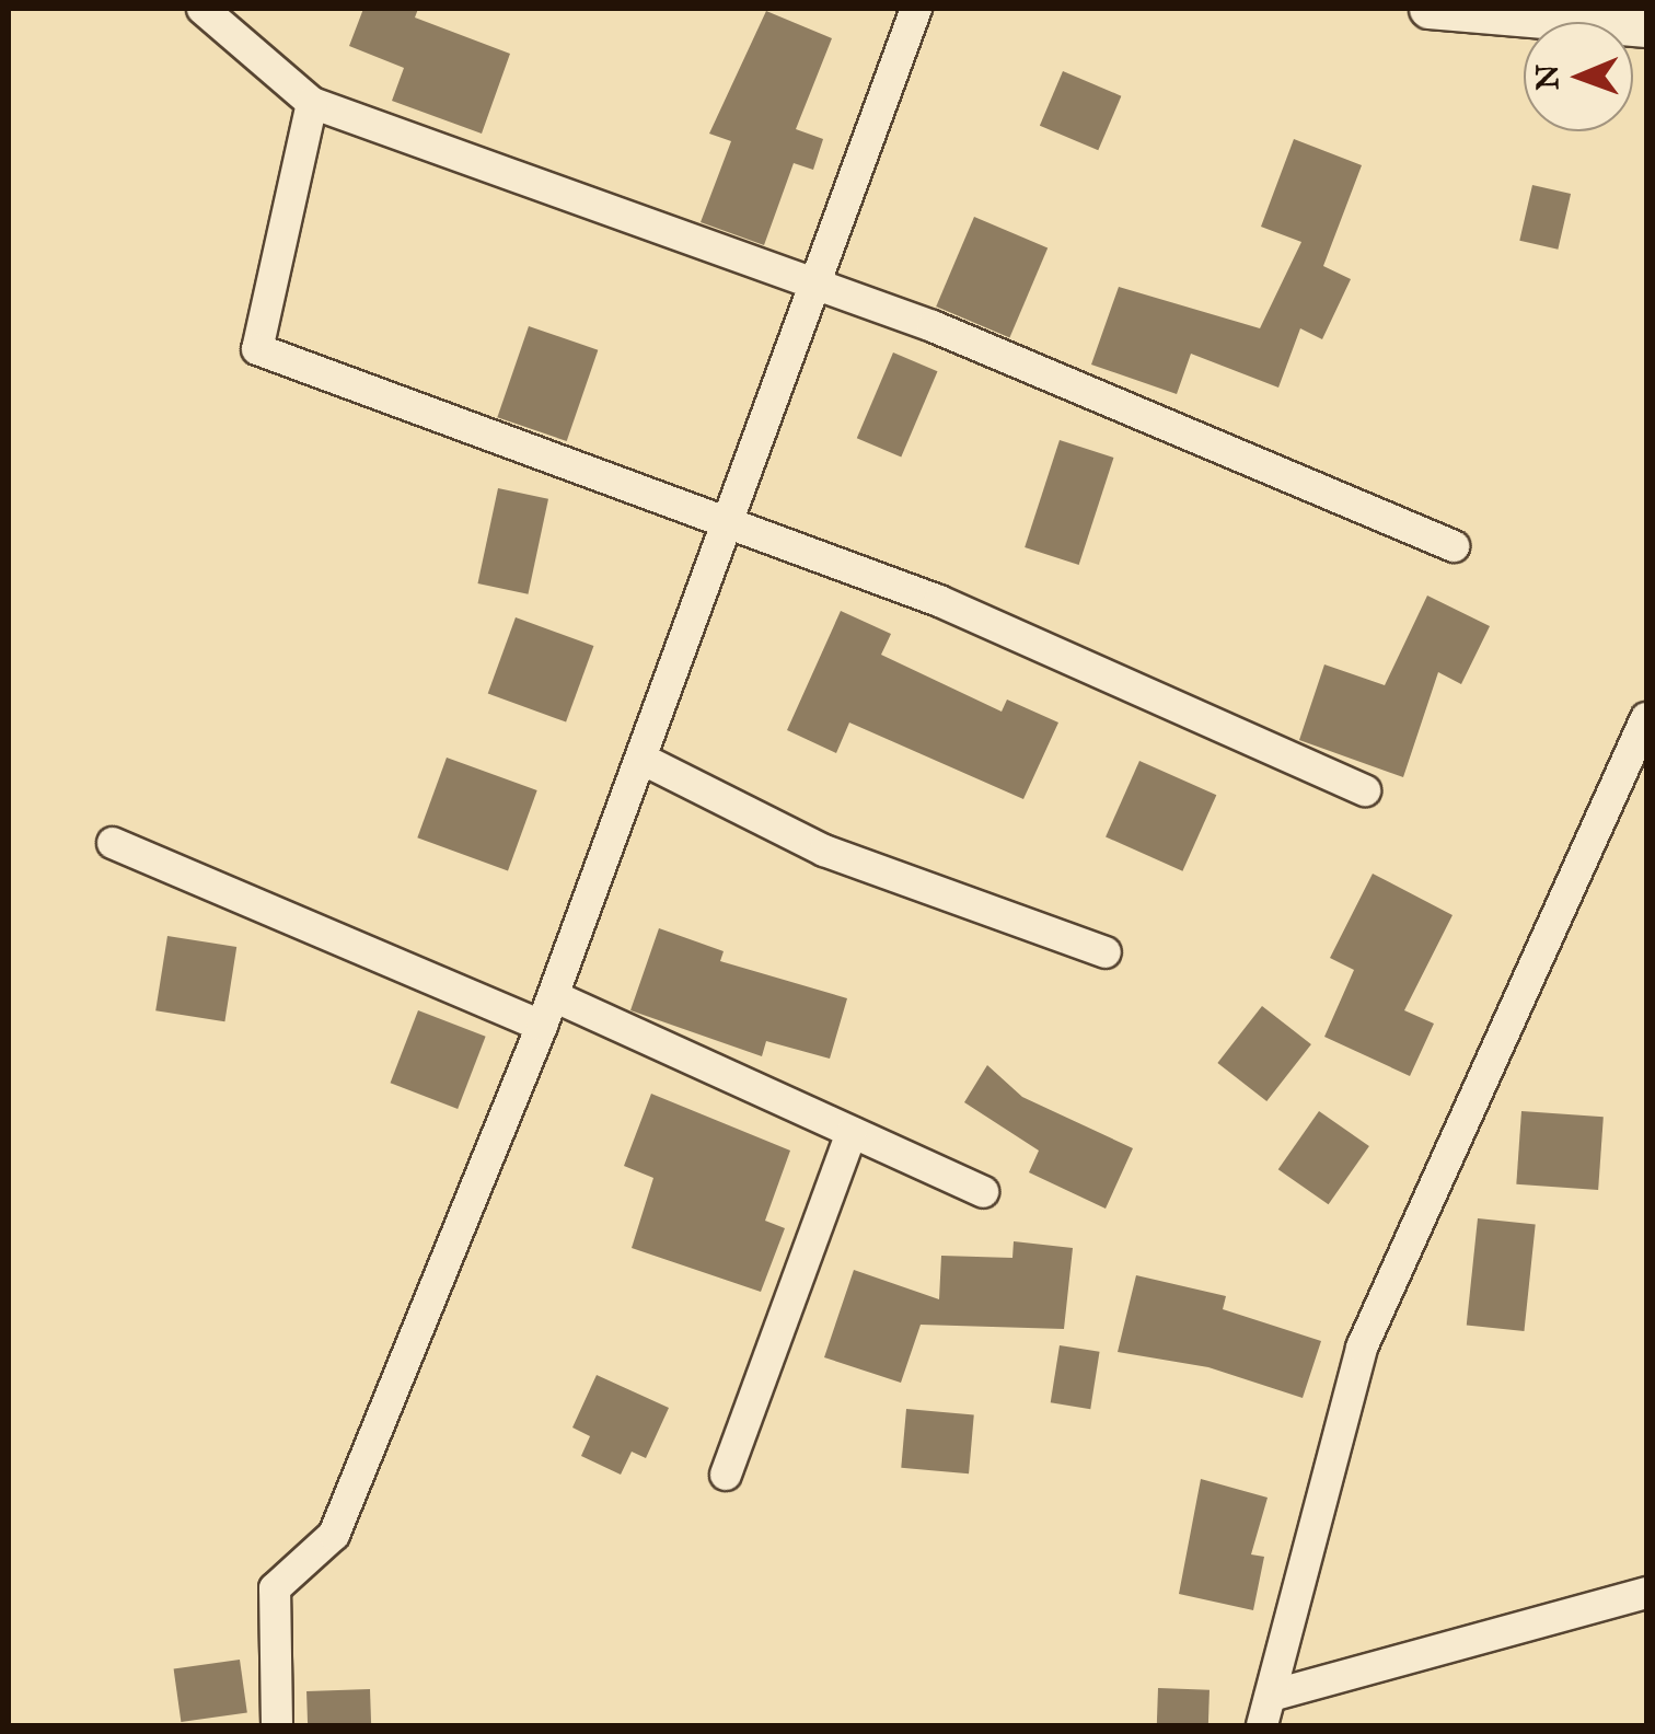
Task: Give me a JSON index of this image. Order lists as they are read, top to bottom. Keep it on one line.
{"north":"left"}
